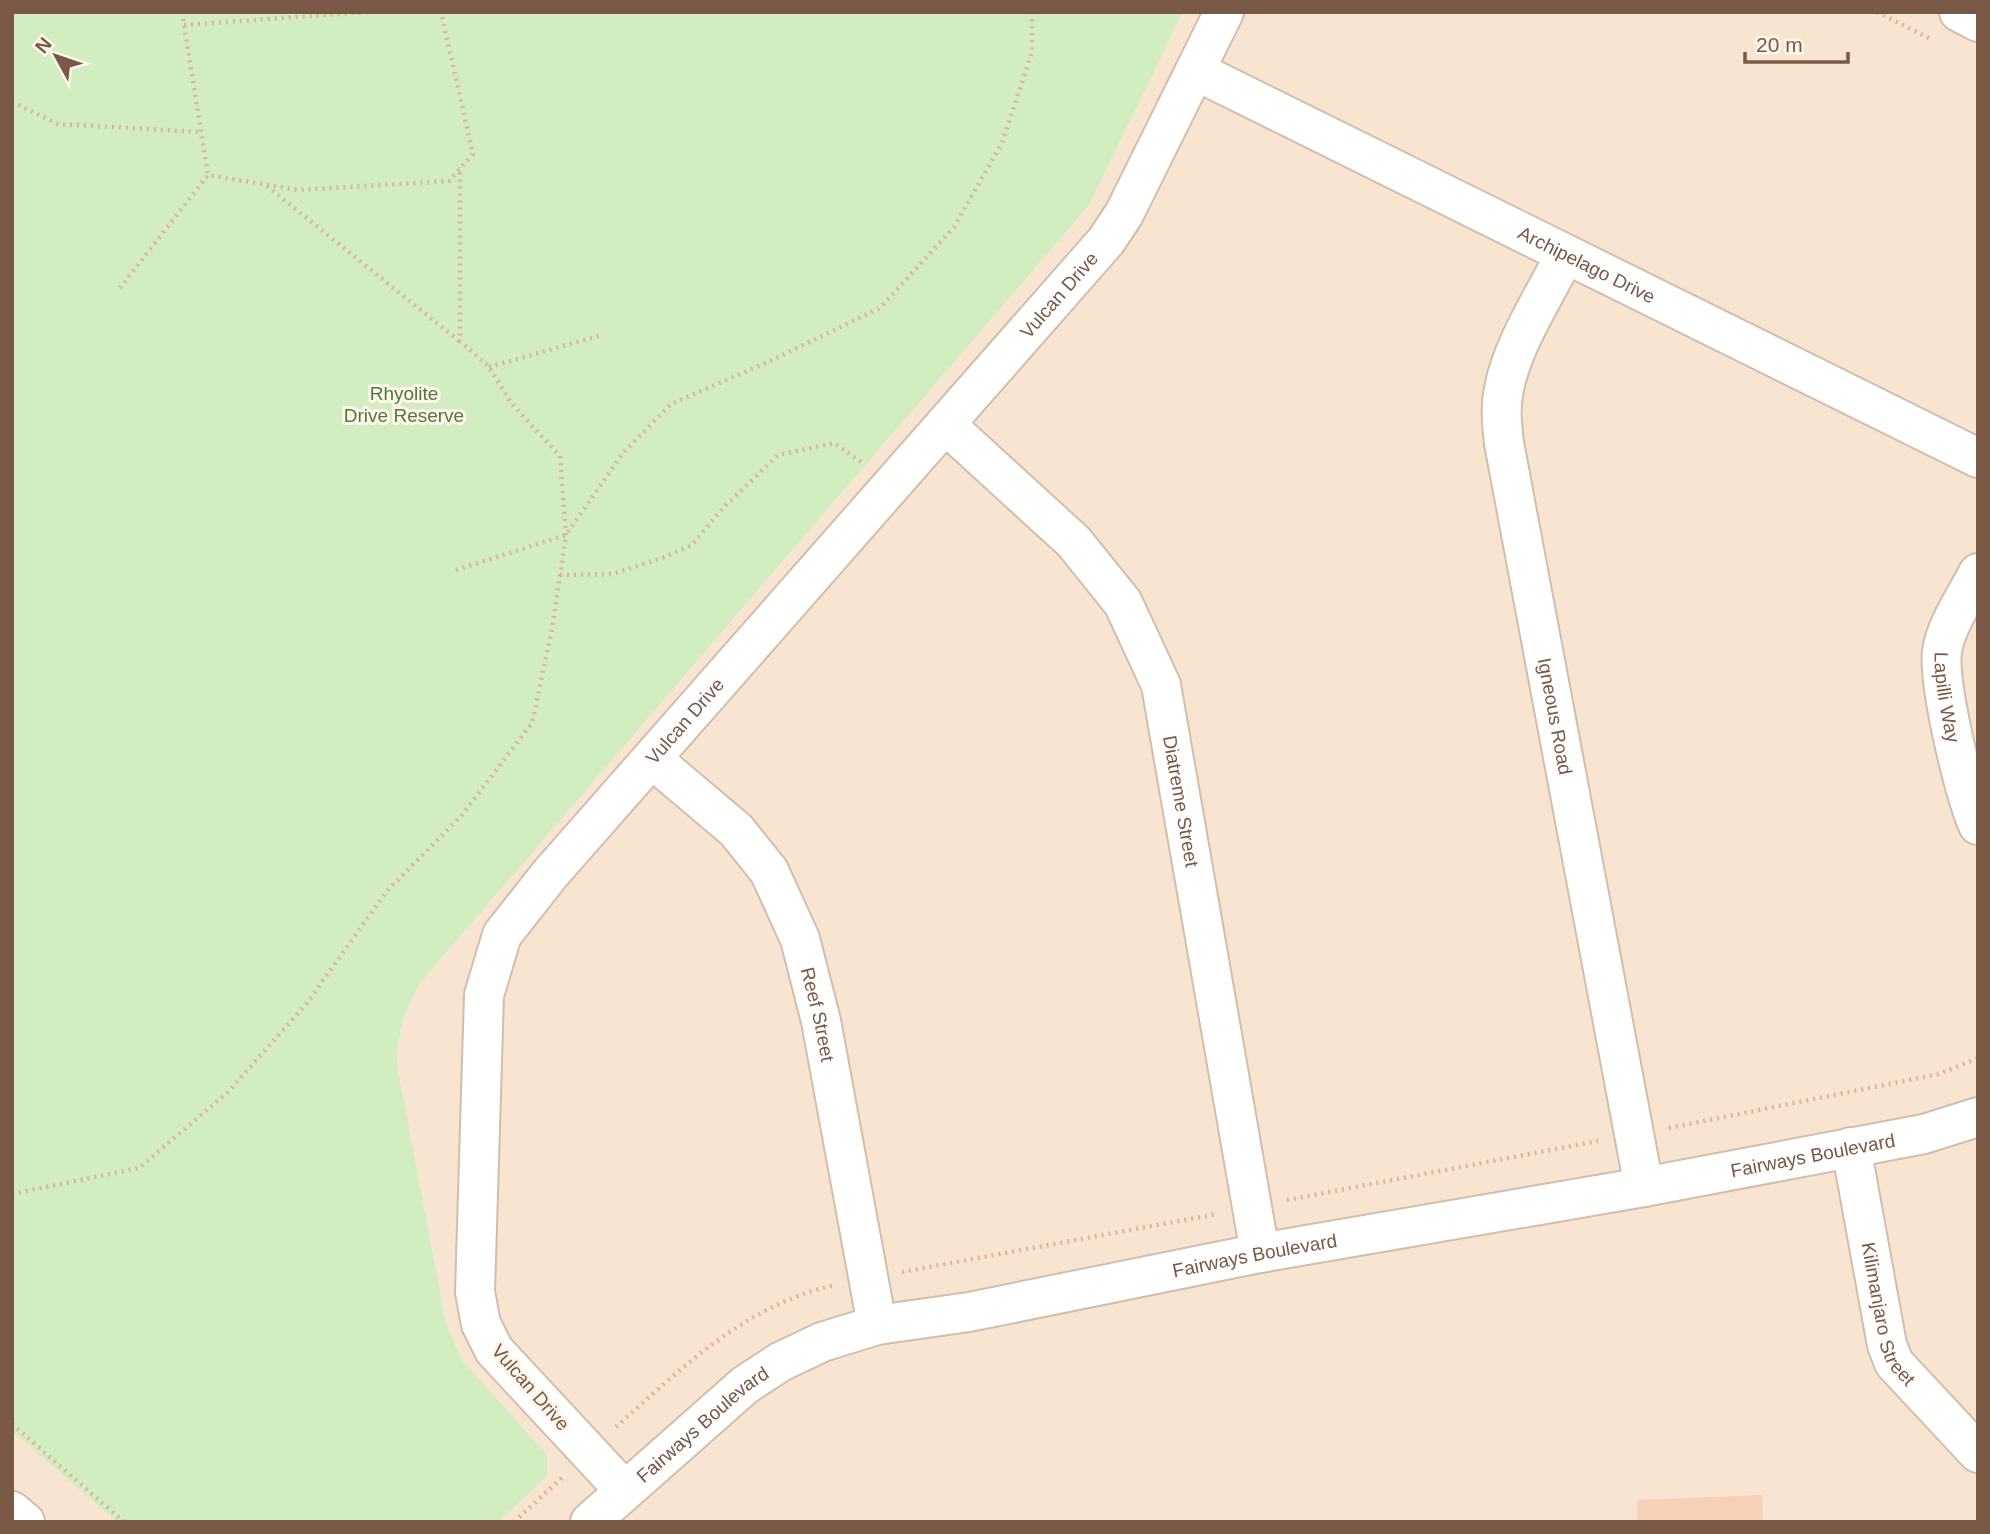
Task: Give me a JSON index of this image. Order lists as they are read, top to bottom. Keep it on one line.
{"streets":{"street":["Archipelago Drive","Vulcan Drive","Lapilli Way","Igneous Road","Diatreme Street","Reef Street","Fairways Boulevard","Kilimanjaro Street"]},"crossings":[["Archipelago Drive","Vulcan Drive"],["Archipelago Drive","Igneous Road"],["Vulcan Drive","Diatreme Street"],["Vulcan Drive","Reef Street"],["Vulcan Drive","Fairways Boulevard"],["Igneous Road","Fairways Boulevard"],["Diatreme Street","Fairways Boulevard"],["Reef Street","Fairways Boulevard"],["Fairways Boulevard","Kilimanjaro Street"]],"parks":["Rhyolite Drive Reserve"],"scale_bar":"20 m","north":"top left"}
